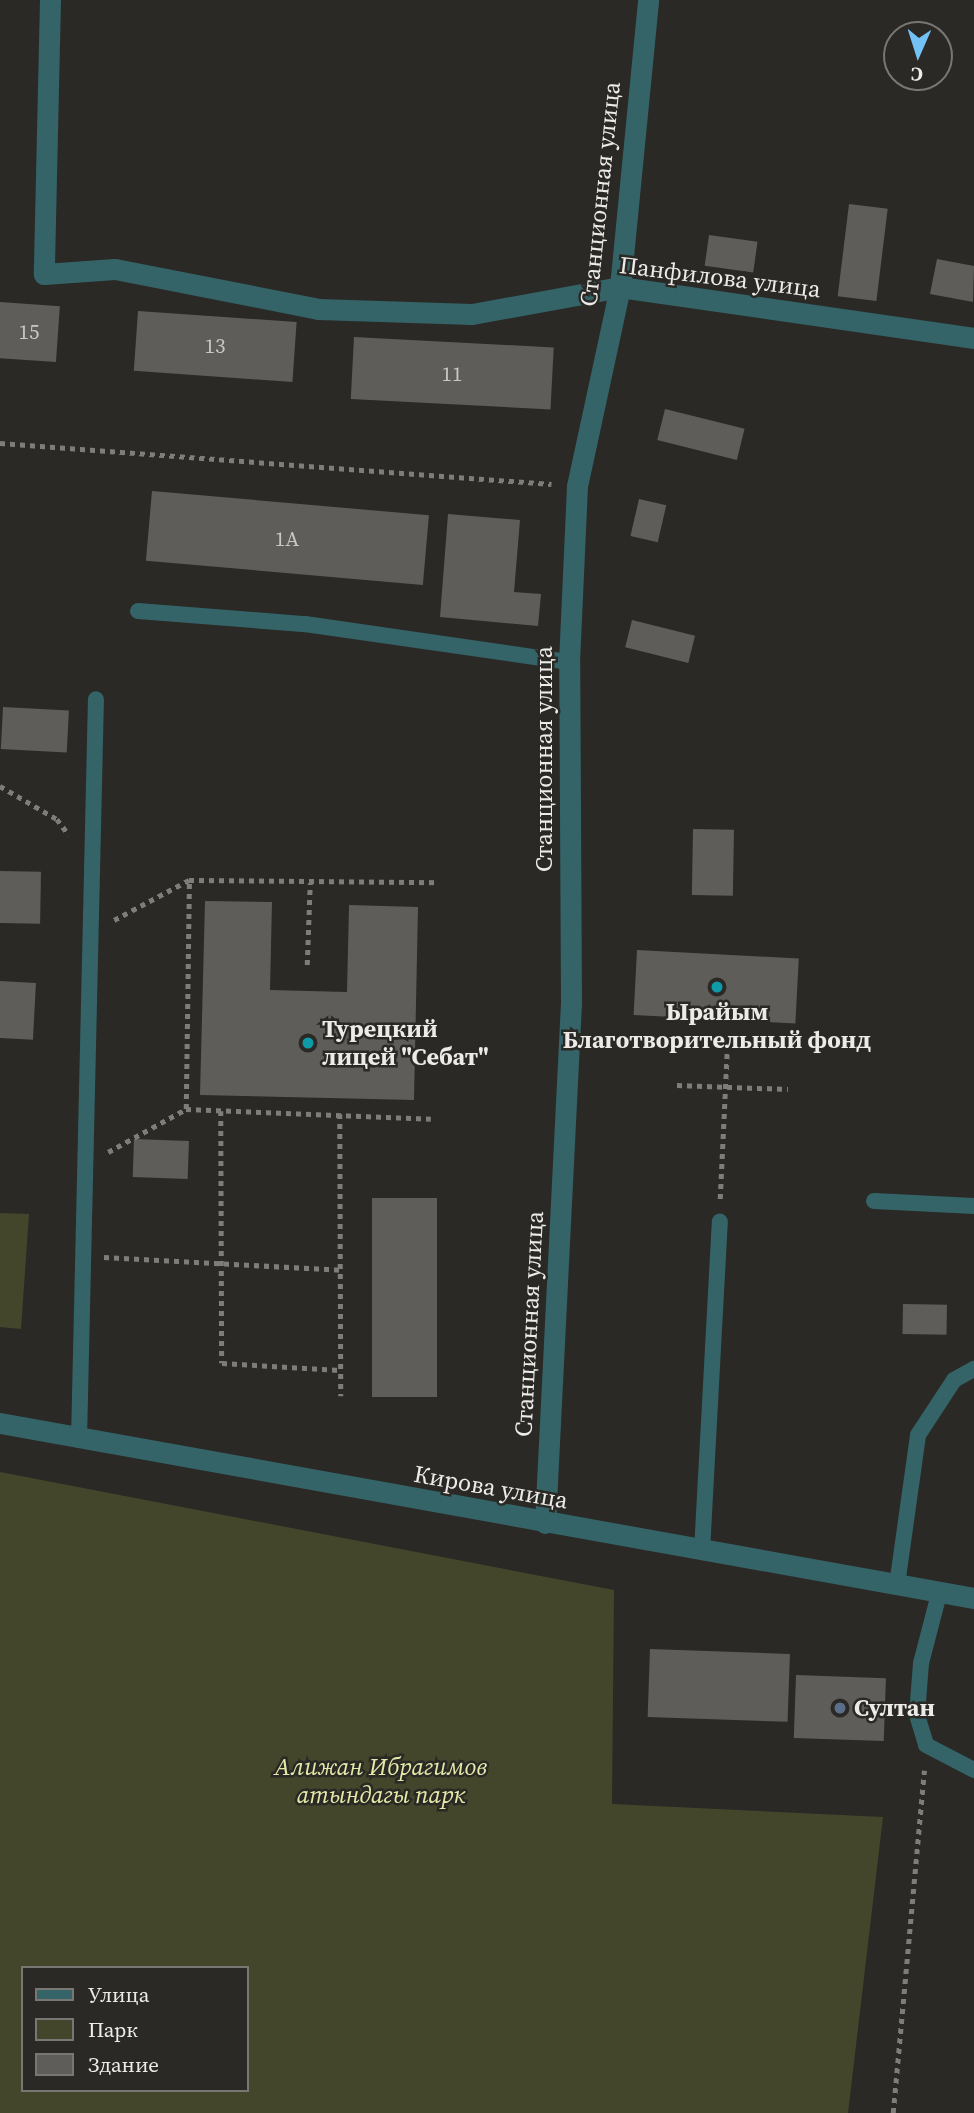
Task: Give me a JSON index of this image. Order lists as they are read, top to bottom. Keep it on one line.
{"streets":{"street":["Станционная улица","Панфилова улица","Кирова улица"]},"crossings":[["Станционная улица","Панфилова улица"],["Станционная улица","Кирова улица"]],"parks":["Алижан Ибрагимов атындагы парк"],"places":["Ырайым Благотворительный фонд","Турецкий лицей \"Себат\"","Султан"],"house_numbers":["15","13","11","1А"],"legend":["Улица","Парк","Здание"],"north":"bottom"}
